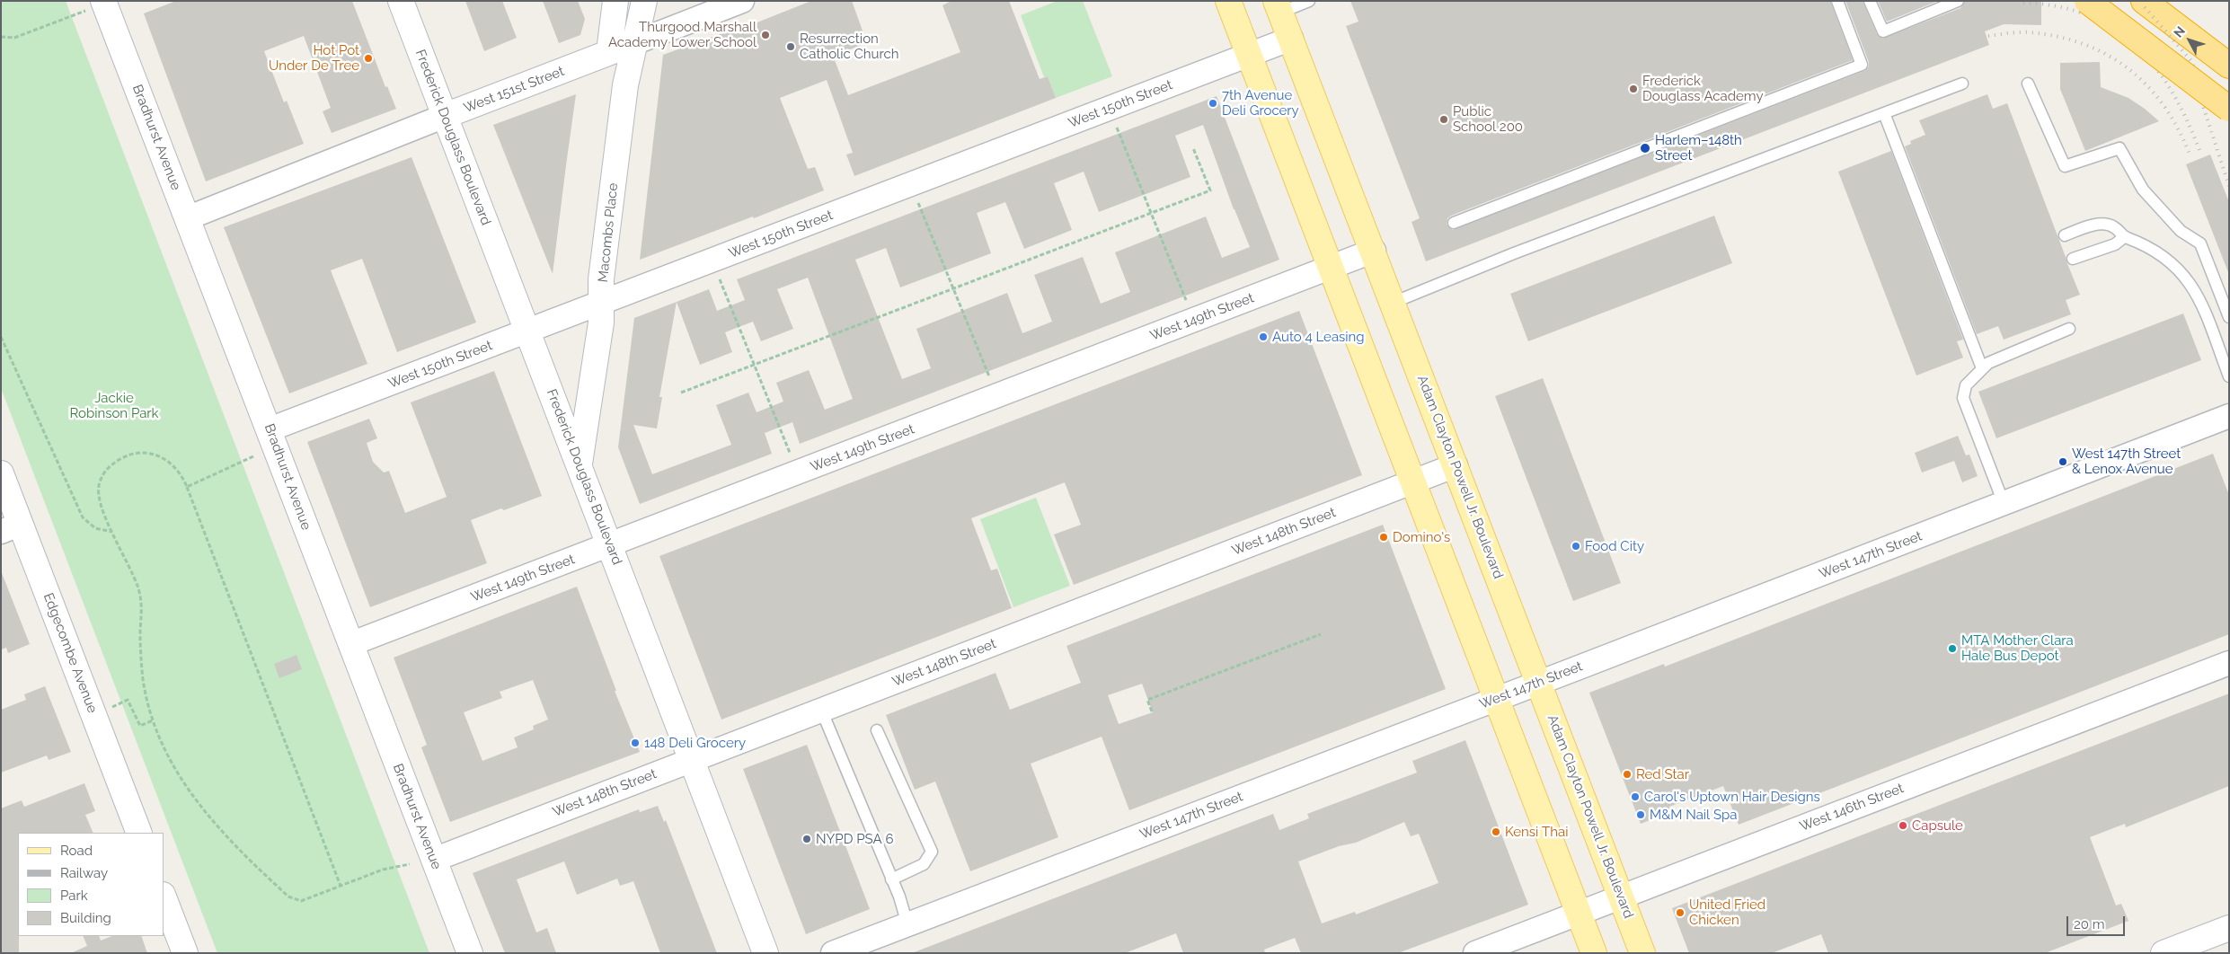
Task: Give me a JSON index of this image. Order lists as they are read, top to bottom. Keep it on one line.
{"streets":{"main road":["Adam Clayton Powell Jr. Boulevard"],"street":["West 151st Street","West 150th Street","Bradhurst Avenue","Frederick Douglass Boulevard","Macombs Place","West 149th Street","West 148th Street","West 147th Street","Edgecombe Avenue","West 146th Street"]},"crossings":[["West 151st Street","Bradhurst Avenue"],["West 151st Street","Frederick Douglass Boulevard"],["West 151st Street","Macombs Place"],["West 150th Street","Bradhurst Avenue"],["West 150th Street","Frederick Douglass Boulevard"],["West 150th Street","Macombs Place"],["West 150th Street","Adam Clayton Powell Jr. Boulevard"],["Bradhurst Avenue","West 149th Street"],["Bradhurst Avenue","West 148th Street"],["Frederick Douglass Boulevard","Macombs Place"],["Frederick Douglass Boulevard","West 149th Street"],["Frederick Douglass Boulevard","West 148th Street"],["West 149th Street","Adam Clayton Powell Jr. Boulevard"],["Adam Clayton Powell Jr. Boulevard","West 148th Street"],["Adam Clayton Powell Jr. Boulevard","West 147th Street"],["Adam Clayton Powell Jr. Boulevard","West 146th Street"]],"parks":["Jackie Robinson Park"],"places":["Thurgood Marshall Academy Lower School","Resurrection Catholic Church","Hot Pot Under De Tree","Frederick Douglass Academy","7th Avenue Deli Grocery","Public School 200","Harlem–148th Street","Auto 4 Leasing","West 147th Street & Lenox Avenue","Domino's","Food City","MTA Mother Clara Hale Bus Depot","148 Deli Grocery","Red Star","Carol's Uptown Hair Designs","M&M Nail Spa","Capsule","Kensi Thai","NYPD PSA 6","United Fried Chicken"],"legend":["Road","Railway","Park","Building"],"scale_bar":"20 m","north":"top left"}
